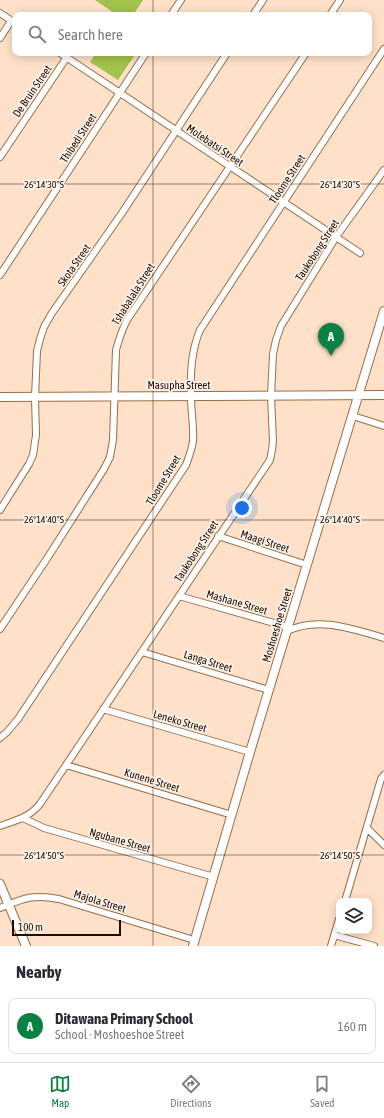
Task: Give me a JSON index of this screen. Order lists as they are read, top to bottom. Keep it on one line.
{"streets":{"street":["De Bruin Street","Thibedi Street","Molebatsi Street","Tloome Street","Taukobong Street","Skota Street","Tshabalala Street","Masupha Street","Maagi Street","Mashane Street","Moshoeshoe Street","Langa Street","Leneko Street","Kunene Street","Ngubane Street","Majola Street"]},"crossings":[["De Bruin Street","Molebatsi Street"],["Thibedi Street","Molebatsi Street"],["Molebatsi Street","Tloome Street"],["Molebatsi Street","Taukobong Street"],["Molebatsi Street","Skota Street"],["Molebatsi Street","Tshabalala Street"],["Tloome Street","Masupha Street"],["Taukobong Street","Masupha Street"],["Taukobong Street","Maagi Street"],["Taukobong Street","Mashane Street"],["Taukobong Street","Langa Street"],["Taukobong Street","Leneko Street"],["Taukobong Street","Kunene Street"],["Taukobong Street","Ngubane Street"],["Skota Street","Masupha Street"],["Tshabalala Street","Masupha Street"],["Masupha Street","Moshoeshoe Street"],["Maagi Street","Moshoeshoe Street"],["Mashane Street","Moshoeshoe Street"],["Moshoeshoe Street","Langa Street"],["Moshoeshoe Street","Leneko Street"],["Moshoeshoe Street","Kunene Street"],["Moshoeshoe Street","Ngubane Street"],["Moshoeshoe Street","Majola Street"]],"scale_bar":"100 m","page":{"search":"Search here","pins":"A","scale":"100 m","heading":"Nearby","list":[{"mark":"A","name":"Ditawana Primary School","note":"School · Moshoeshoe Street","value":"160 m"}],"nav":["Map","Directions","Saved"]},"coordinates":["26°14'30\"S","26°14'40\"S","26°14'50\"S"]}
